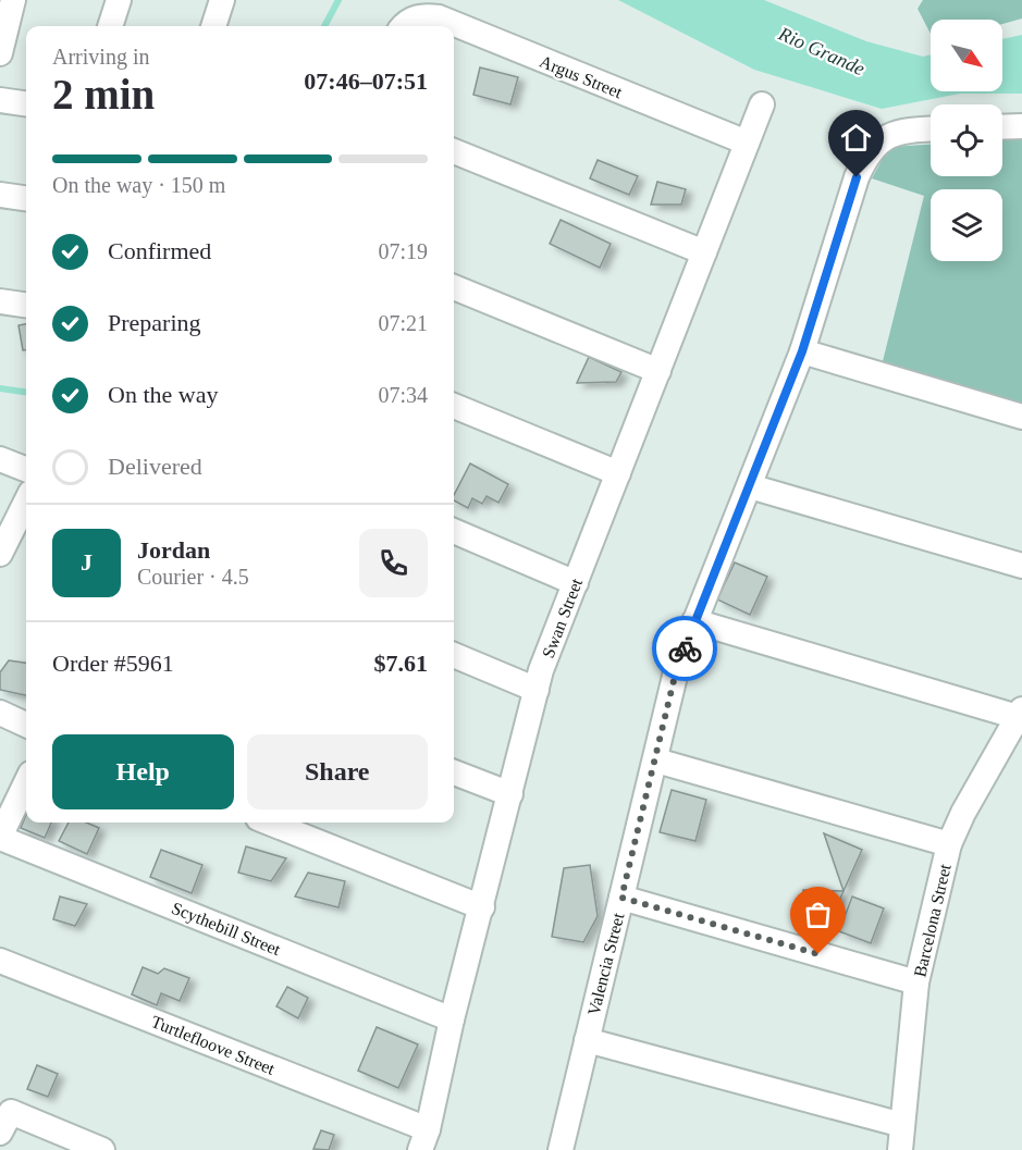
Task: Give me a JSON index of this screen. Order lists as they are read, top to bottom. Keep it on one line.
{"streets":{"street":["Argus Street","Swan Street","Barcelona Street","Scythebill Street","Valencia Street","Turtlefloove Street"]},"crossings":[["Argus Street","Swan Street"],["Swan Street","Scythebill Street"],["Swan Street","Turtlefloove Street"]],"water":["Rio Grande"],"north":"bottom right","page":{"heading":["2 min","Arriving in","07:46–07:51"],"panel":["Jordan","Courier · 4.5","Order #5961","$7.61"],"bar":"On the way · 150 m","list":[["Confirmed","07:19"],["Preparing","07:21"],["On the way","07:34"],"Delivered"],"round":"J","buttons":["Help","Share"]}}
